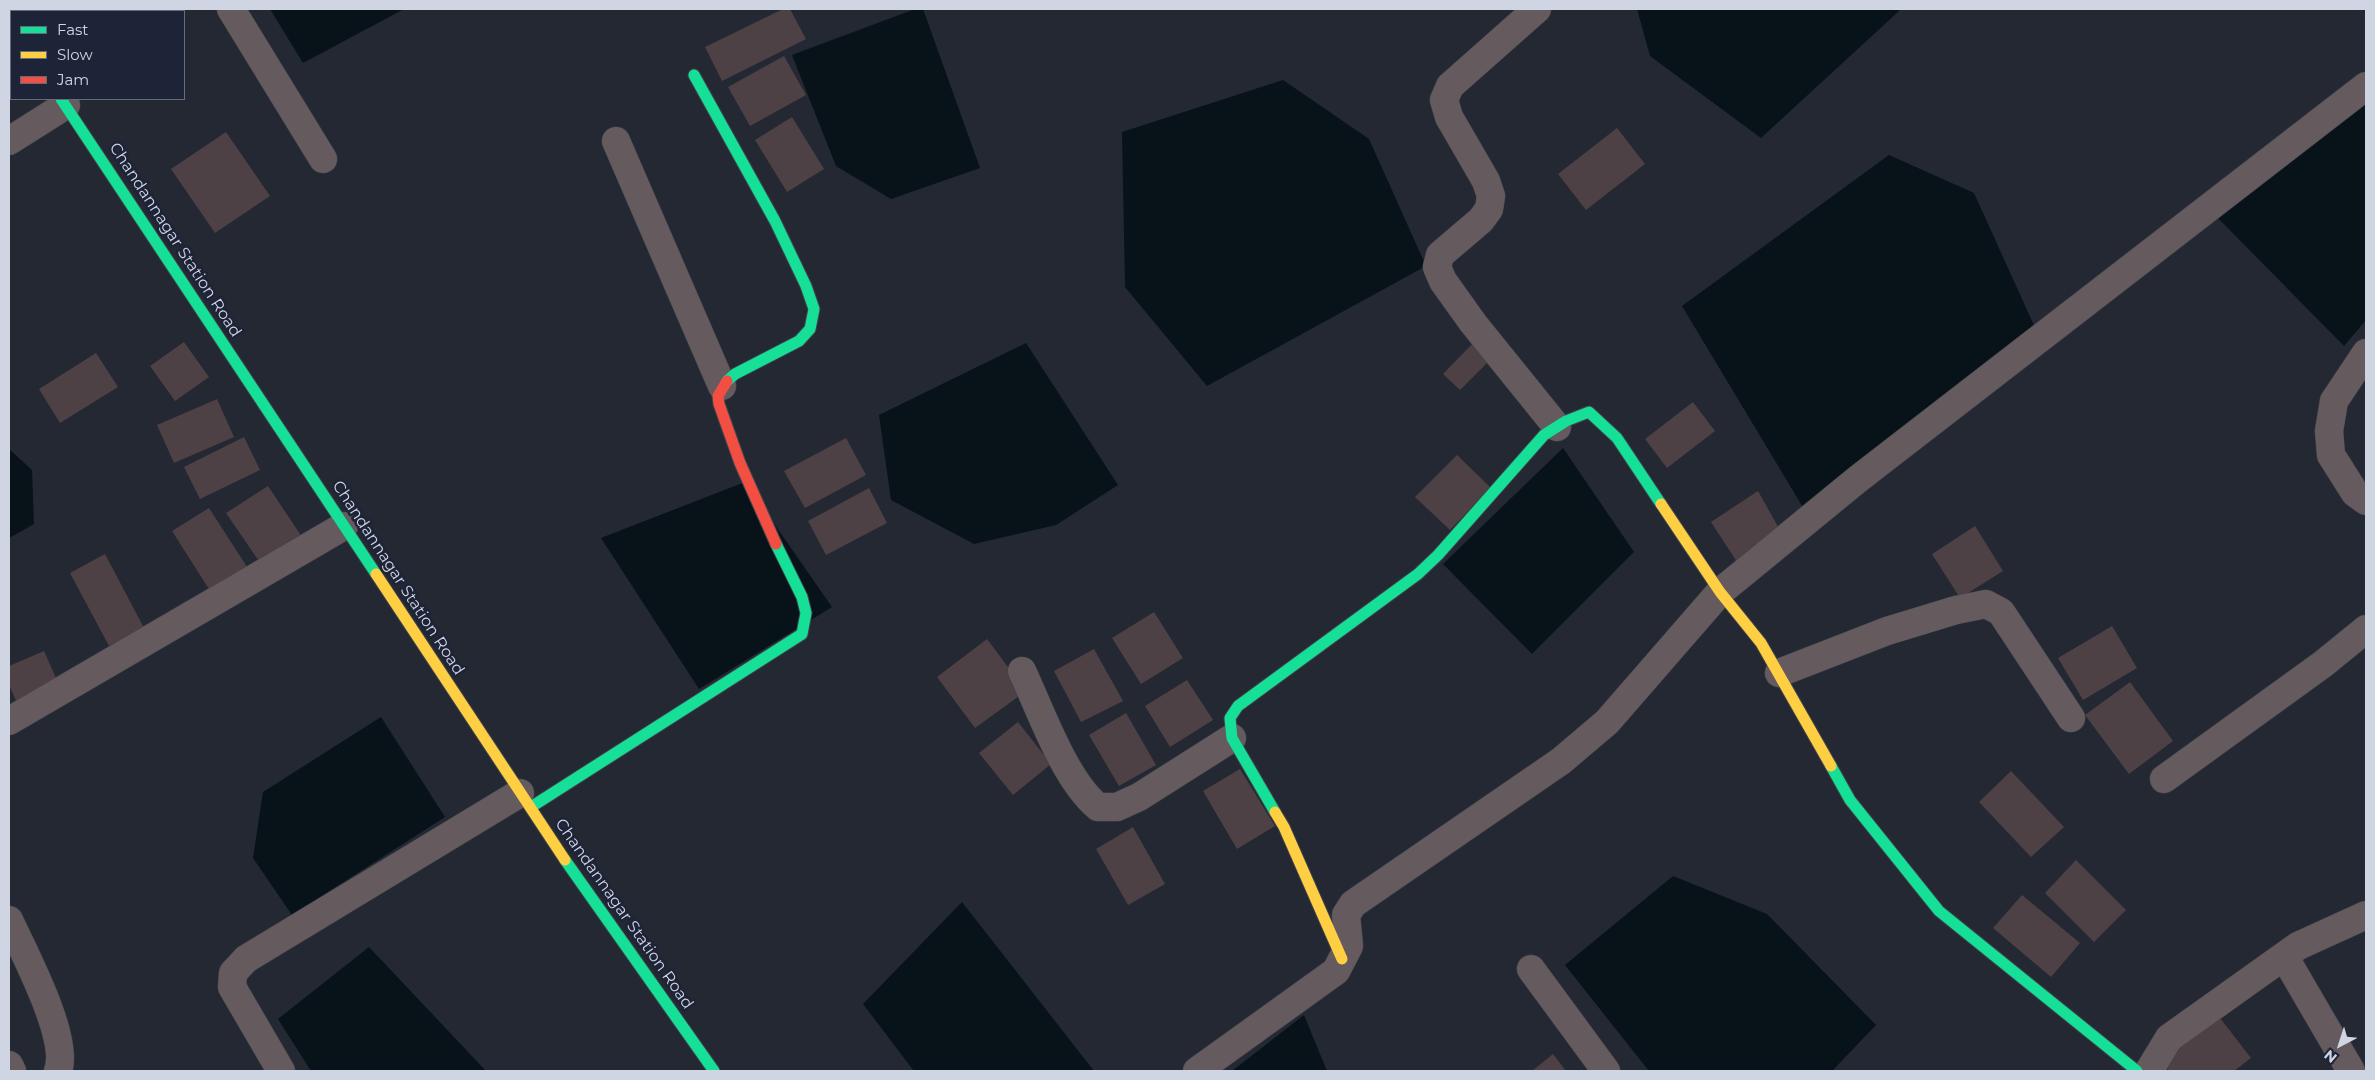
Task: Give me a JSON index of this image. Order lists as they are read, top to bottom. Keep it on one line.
{"streets":{"street":["Chandannagar Station Road"]},"legend":["Fast","Slow","Jam"],"north":"bottom left"}
